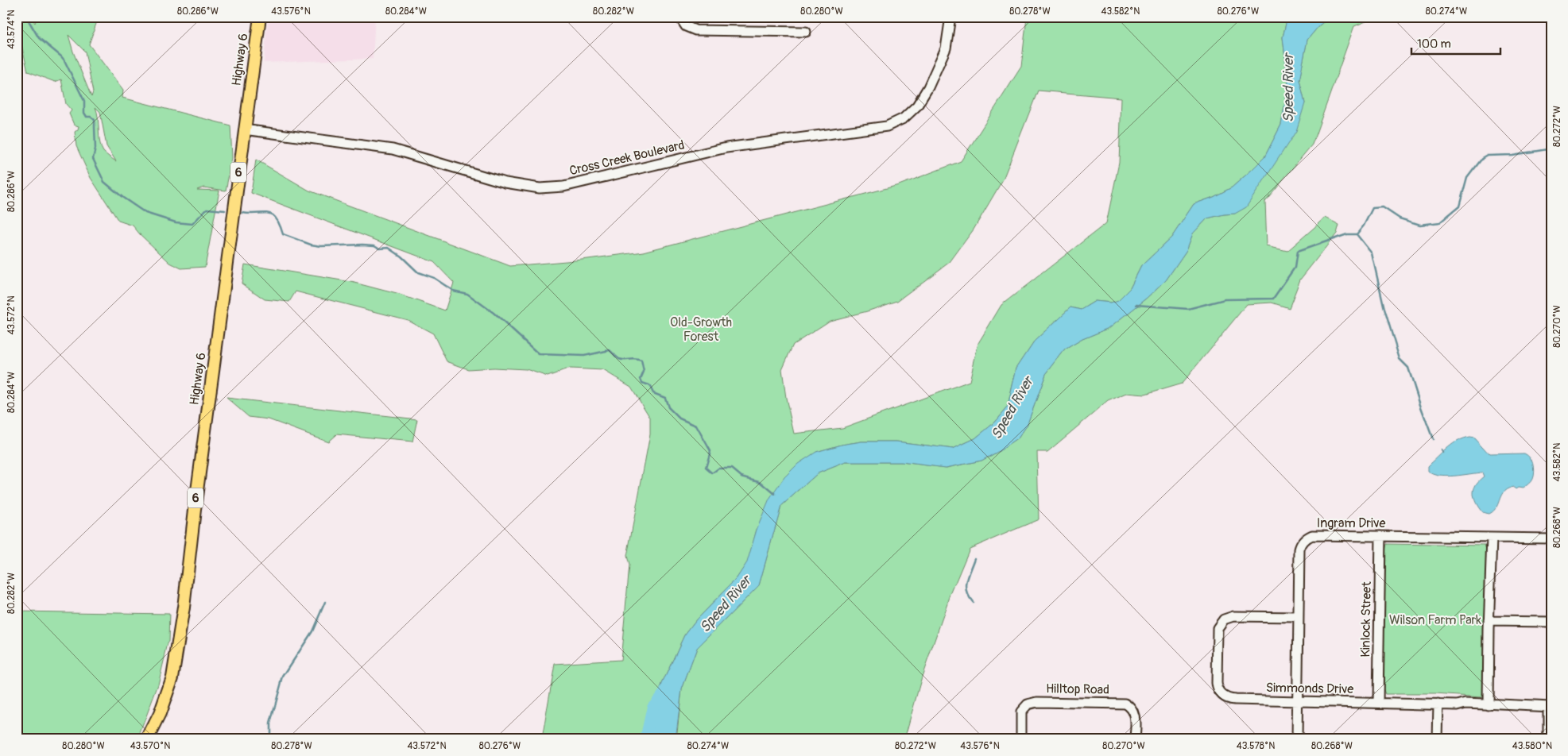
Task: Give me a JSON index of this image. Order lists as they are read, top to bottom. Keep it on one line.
{"streets":{"main road":["Highway 6","6"],"street":["Cross Creek Boulevard","Ingram Drive","Kinlock Street","Simmonds Drive","Hilltop Road"]},"crossings":[["Highway 6","Cross Creek Boulevard"],["Ingram Drive","Kinlock Street"],["Ingram Drive","Simmonds Drive"],["Kinlock Street","Simmonds Drive"]],"water":["Speed River"],"parks":["Old-Growth Forest","Wilson Farm Park"],"scale_bar":"100 m","coordinates":["80.286°W","43.576°N","80.284°W","80.282°W","80.280°W","80.278°W","43.582°N","80.276°W","80.274°W","43.574°N","80.272°W","43.572°N","80.270°W","80.268°W","43.570°N","43.578°N","43.580°N"]}
